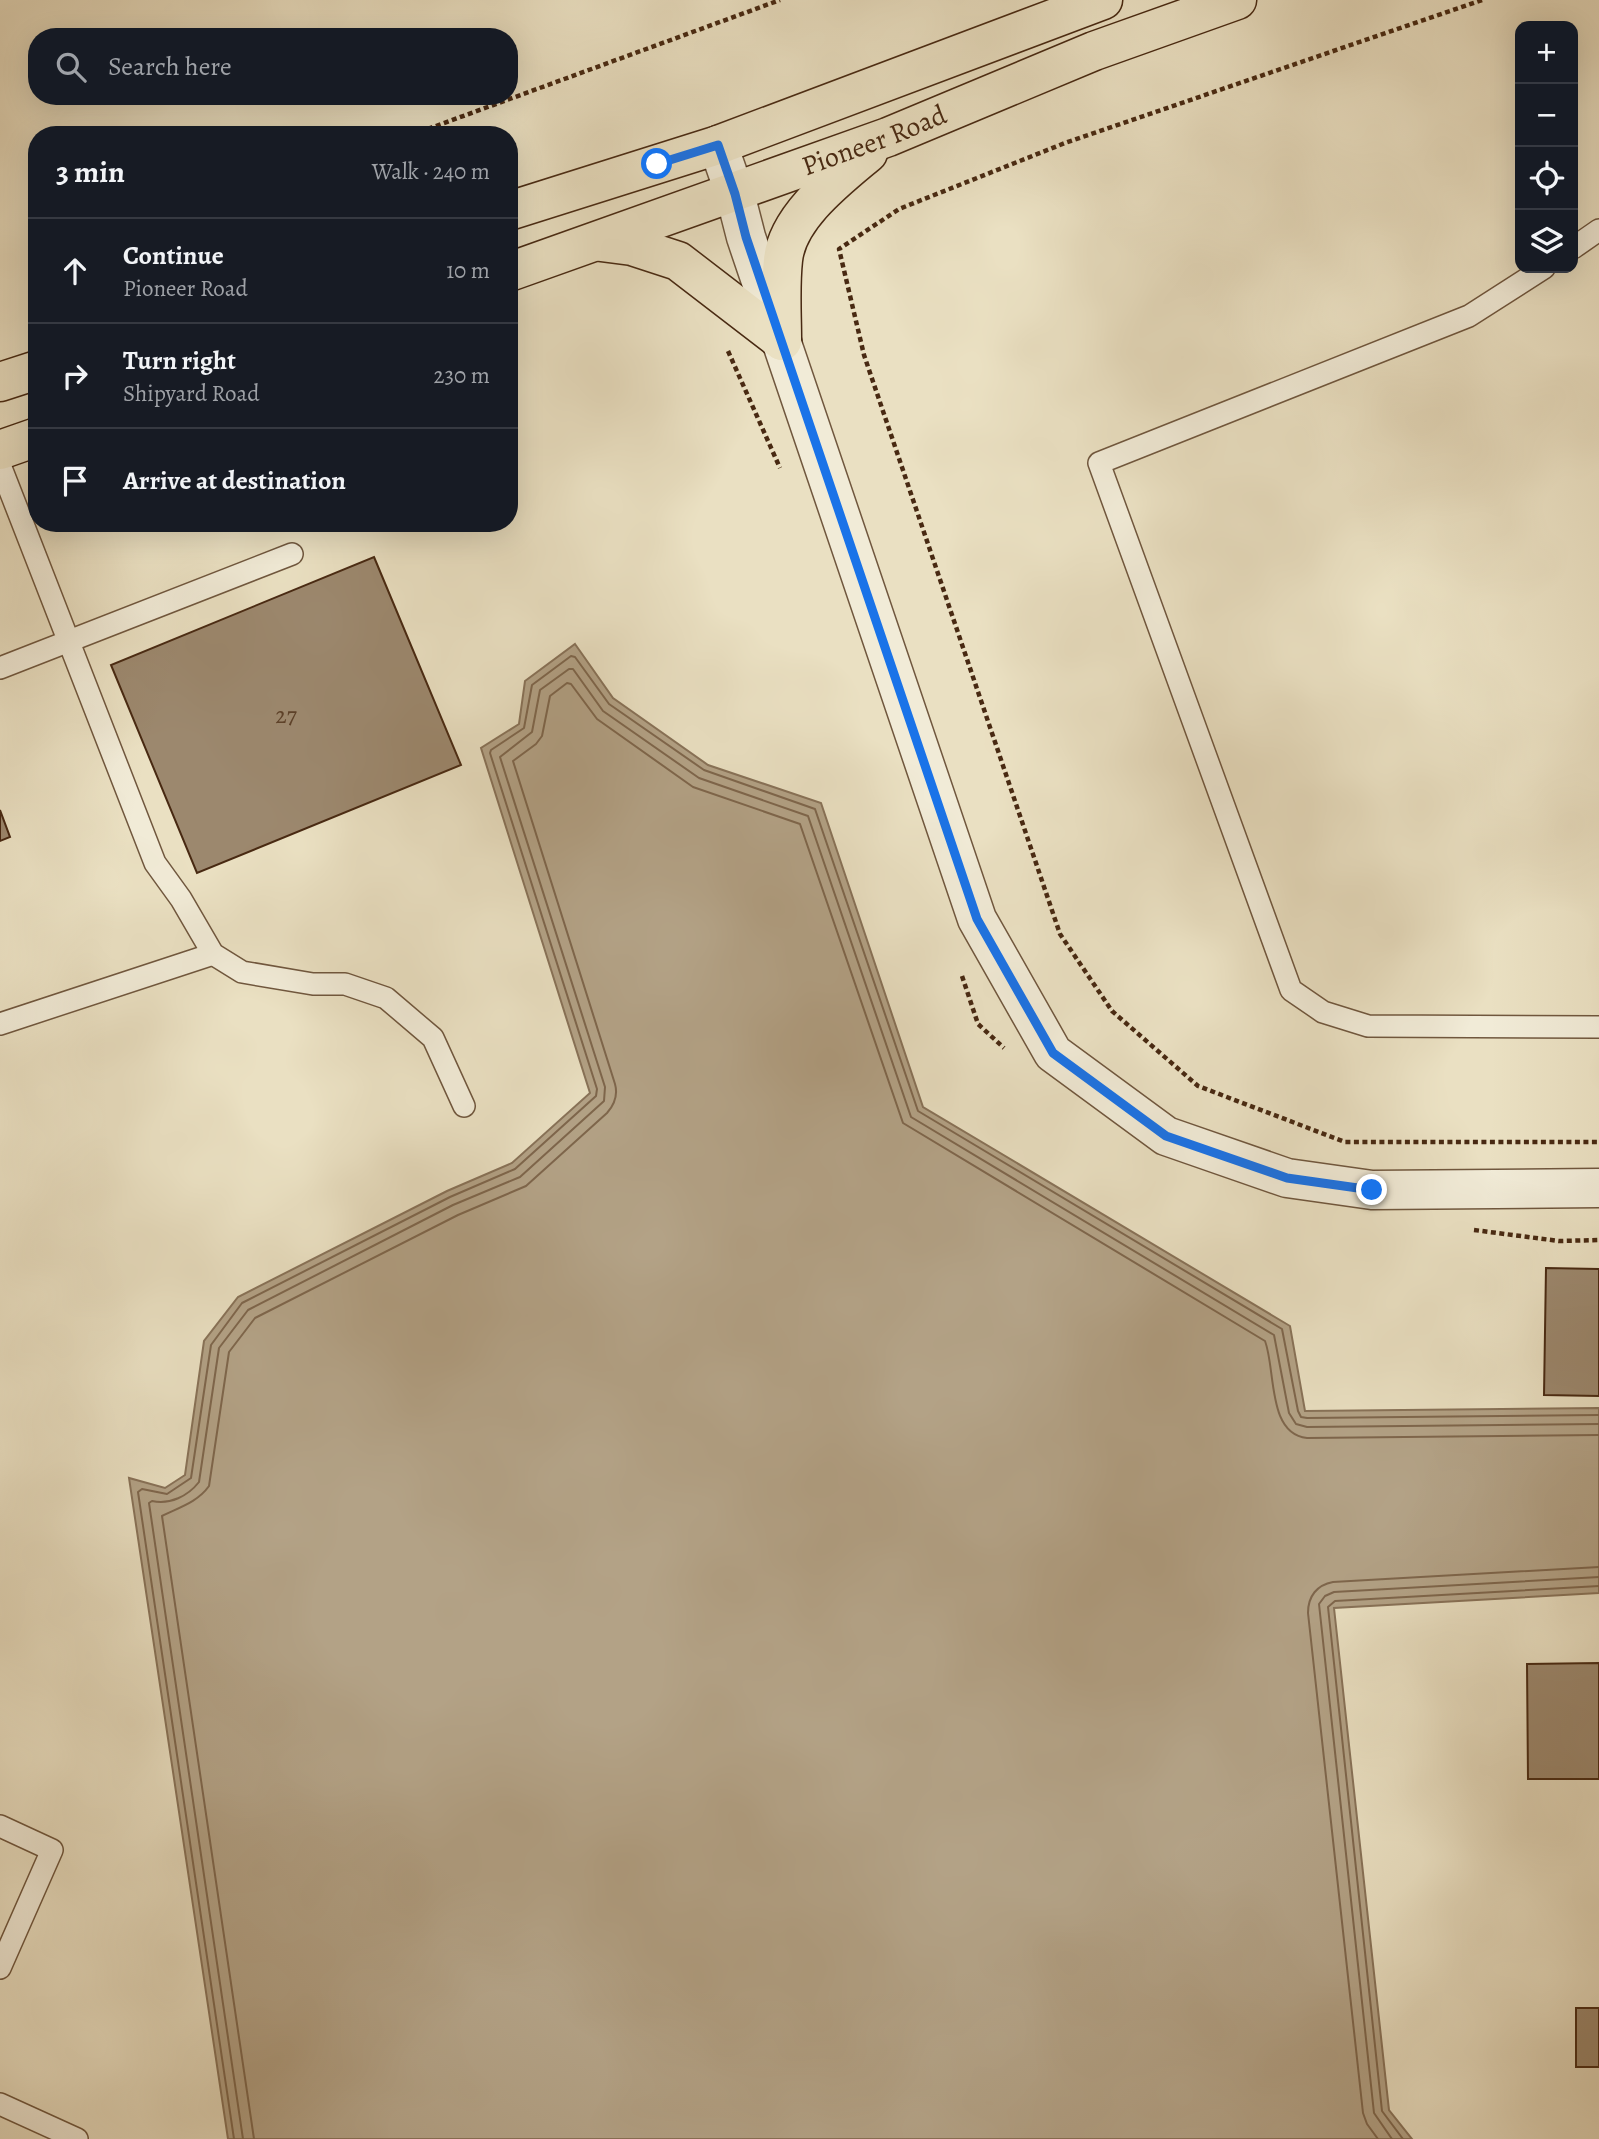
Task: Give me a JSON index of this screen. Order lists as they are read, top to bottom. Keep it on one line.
{"streets":{"main road":["Pioneer Road"]},"house_numbers":["27"],"page":{"map_buttons":["+","−"],"search":"Search here","heading":["3 min","Walk · 240 m"],"list":[["Continue","Pioneer Road","10 m"],["Turn right","Shipyard Road","230 m"],"Arrive at destination"]}}
